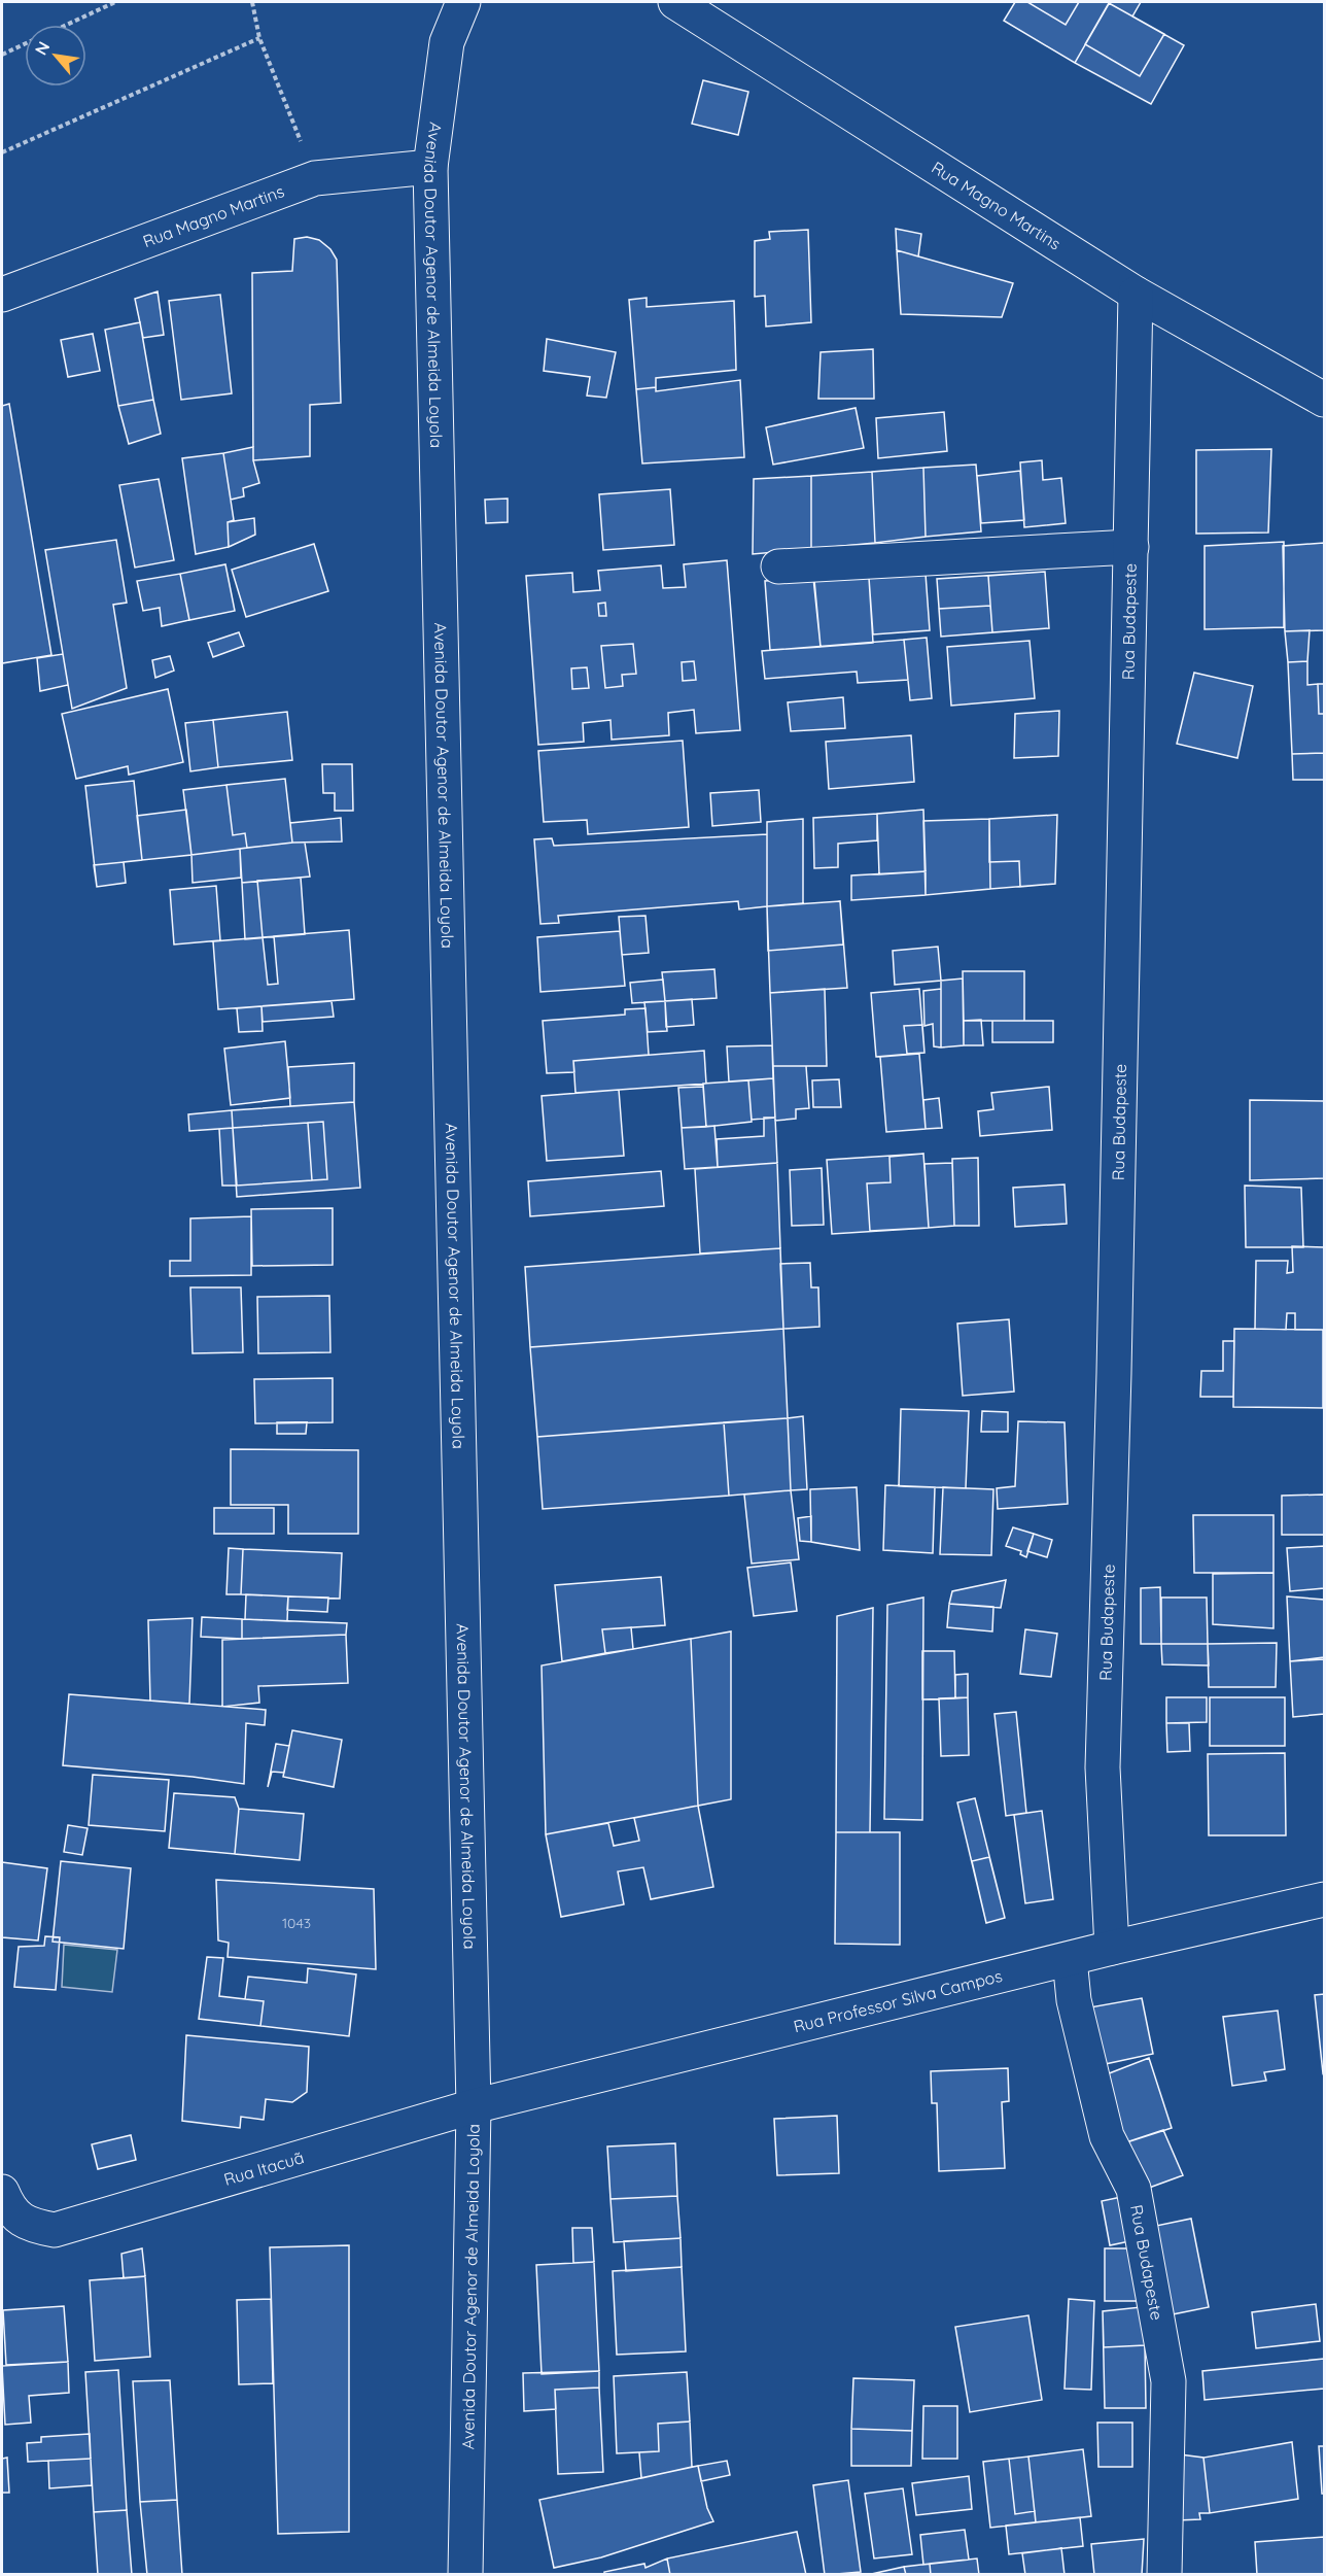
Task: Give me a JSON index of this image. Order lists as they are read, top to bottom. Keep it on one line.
{"streets":{"street":["Rua Magno Martins","Avenida Doutor Agenor de Almeida Loyola","Rua Budapeste","Rua Professor Silva Campos","Rua Itacuã"]},"crossings":[["Rua Magno Martins","Avenida Doutor Agenor de Almeida Loyola"],["Rua Magno Martins","Rua Budapeste"],["Avenida Doutor Agenor de Almeida Loyola","Rua Professor Silva Campos"],["Avenida Doutor Agenor de Almeida Loyola","Rua Itacuã"],["Rua Budapeste","Rua Professor Silva Campos"],["Rua Professor Silva Campos","Rua Itacuã"]],"house_numbers":["1043"],"north":"top left"}
